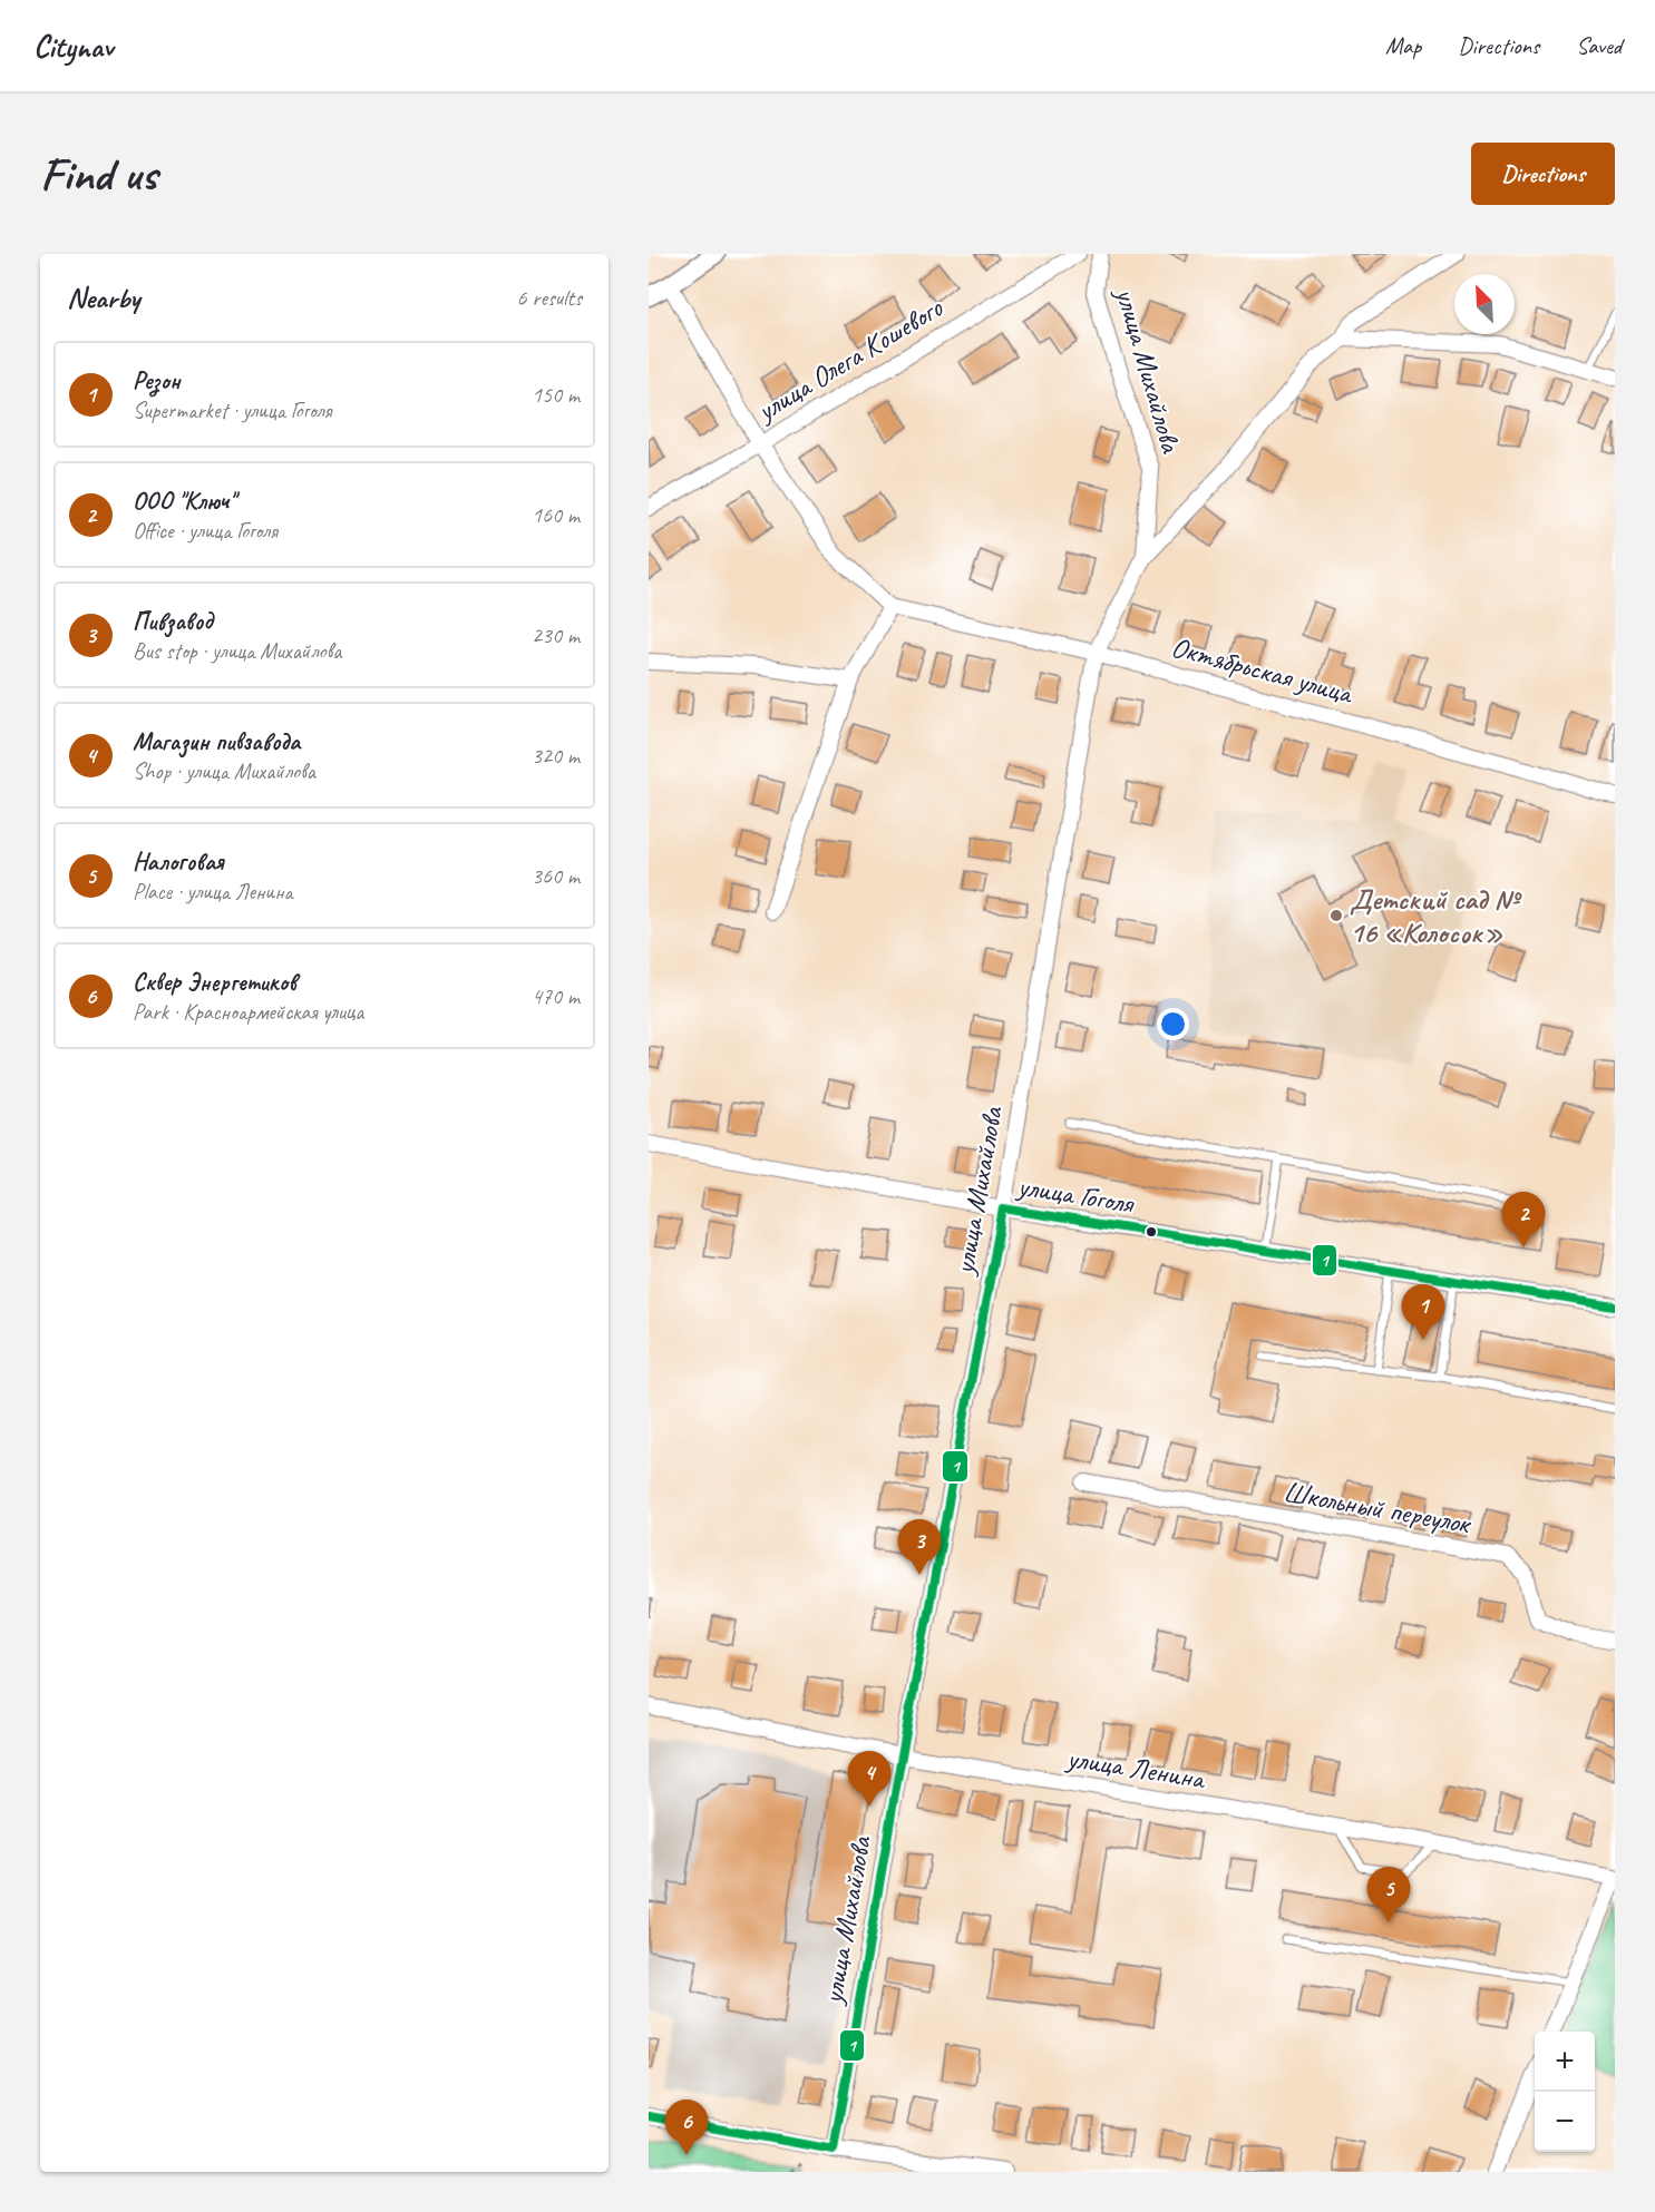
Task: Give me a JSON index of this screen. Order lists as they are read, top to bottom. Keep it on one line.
{"streets":{"street":["улица Олега Кошевого","улица Михайлова","Октябрьская улица","улица Гоголя","Школьный переулок","улица Ленина"]},"crossings":[["улица Михайлова","Октябрьская улица"],["улица Михайлова","улица Гоголя"],["улица Михайлова","улица Ленина"]],"places":["Детский сад № 16 «Колосок»"],"lines":["transit line 1"],"north":"top left","page":{"header":"Citynav","nav":["Map","Directions","Saved"],"buttons":"Directions","title":"Find us","heading":["Nearby","6 results"],"list":[{"mark":"1","name":"Резон","note":"Supermarket · улица Гоголя","value":"150 m"},{"mark":"2","name":"ООО \"Ключ\"","note":"Office · улица Гоголя","value":"160 m"},{"mark":"3","name":"Пивзавод","note":"Bus stop · улица Михайлова","value":"230 m"},{"mark":"4","name":"Магазин пивзавода","note":"Shop · улица Михайлова","value":"320 m"},{"mark":"5","name":"Налоговая","note":"Place · улица Ленина","value":"360 m"},{"mark":"6","name":"Сквер Энергетиков","note":"Park · Красноармейская улица","value":"470 m"}],"pins":["2","1","3","4","5","6"],"map_buttons":["+","−"]}}
